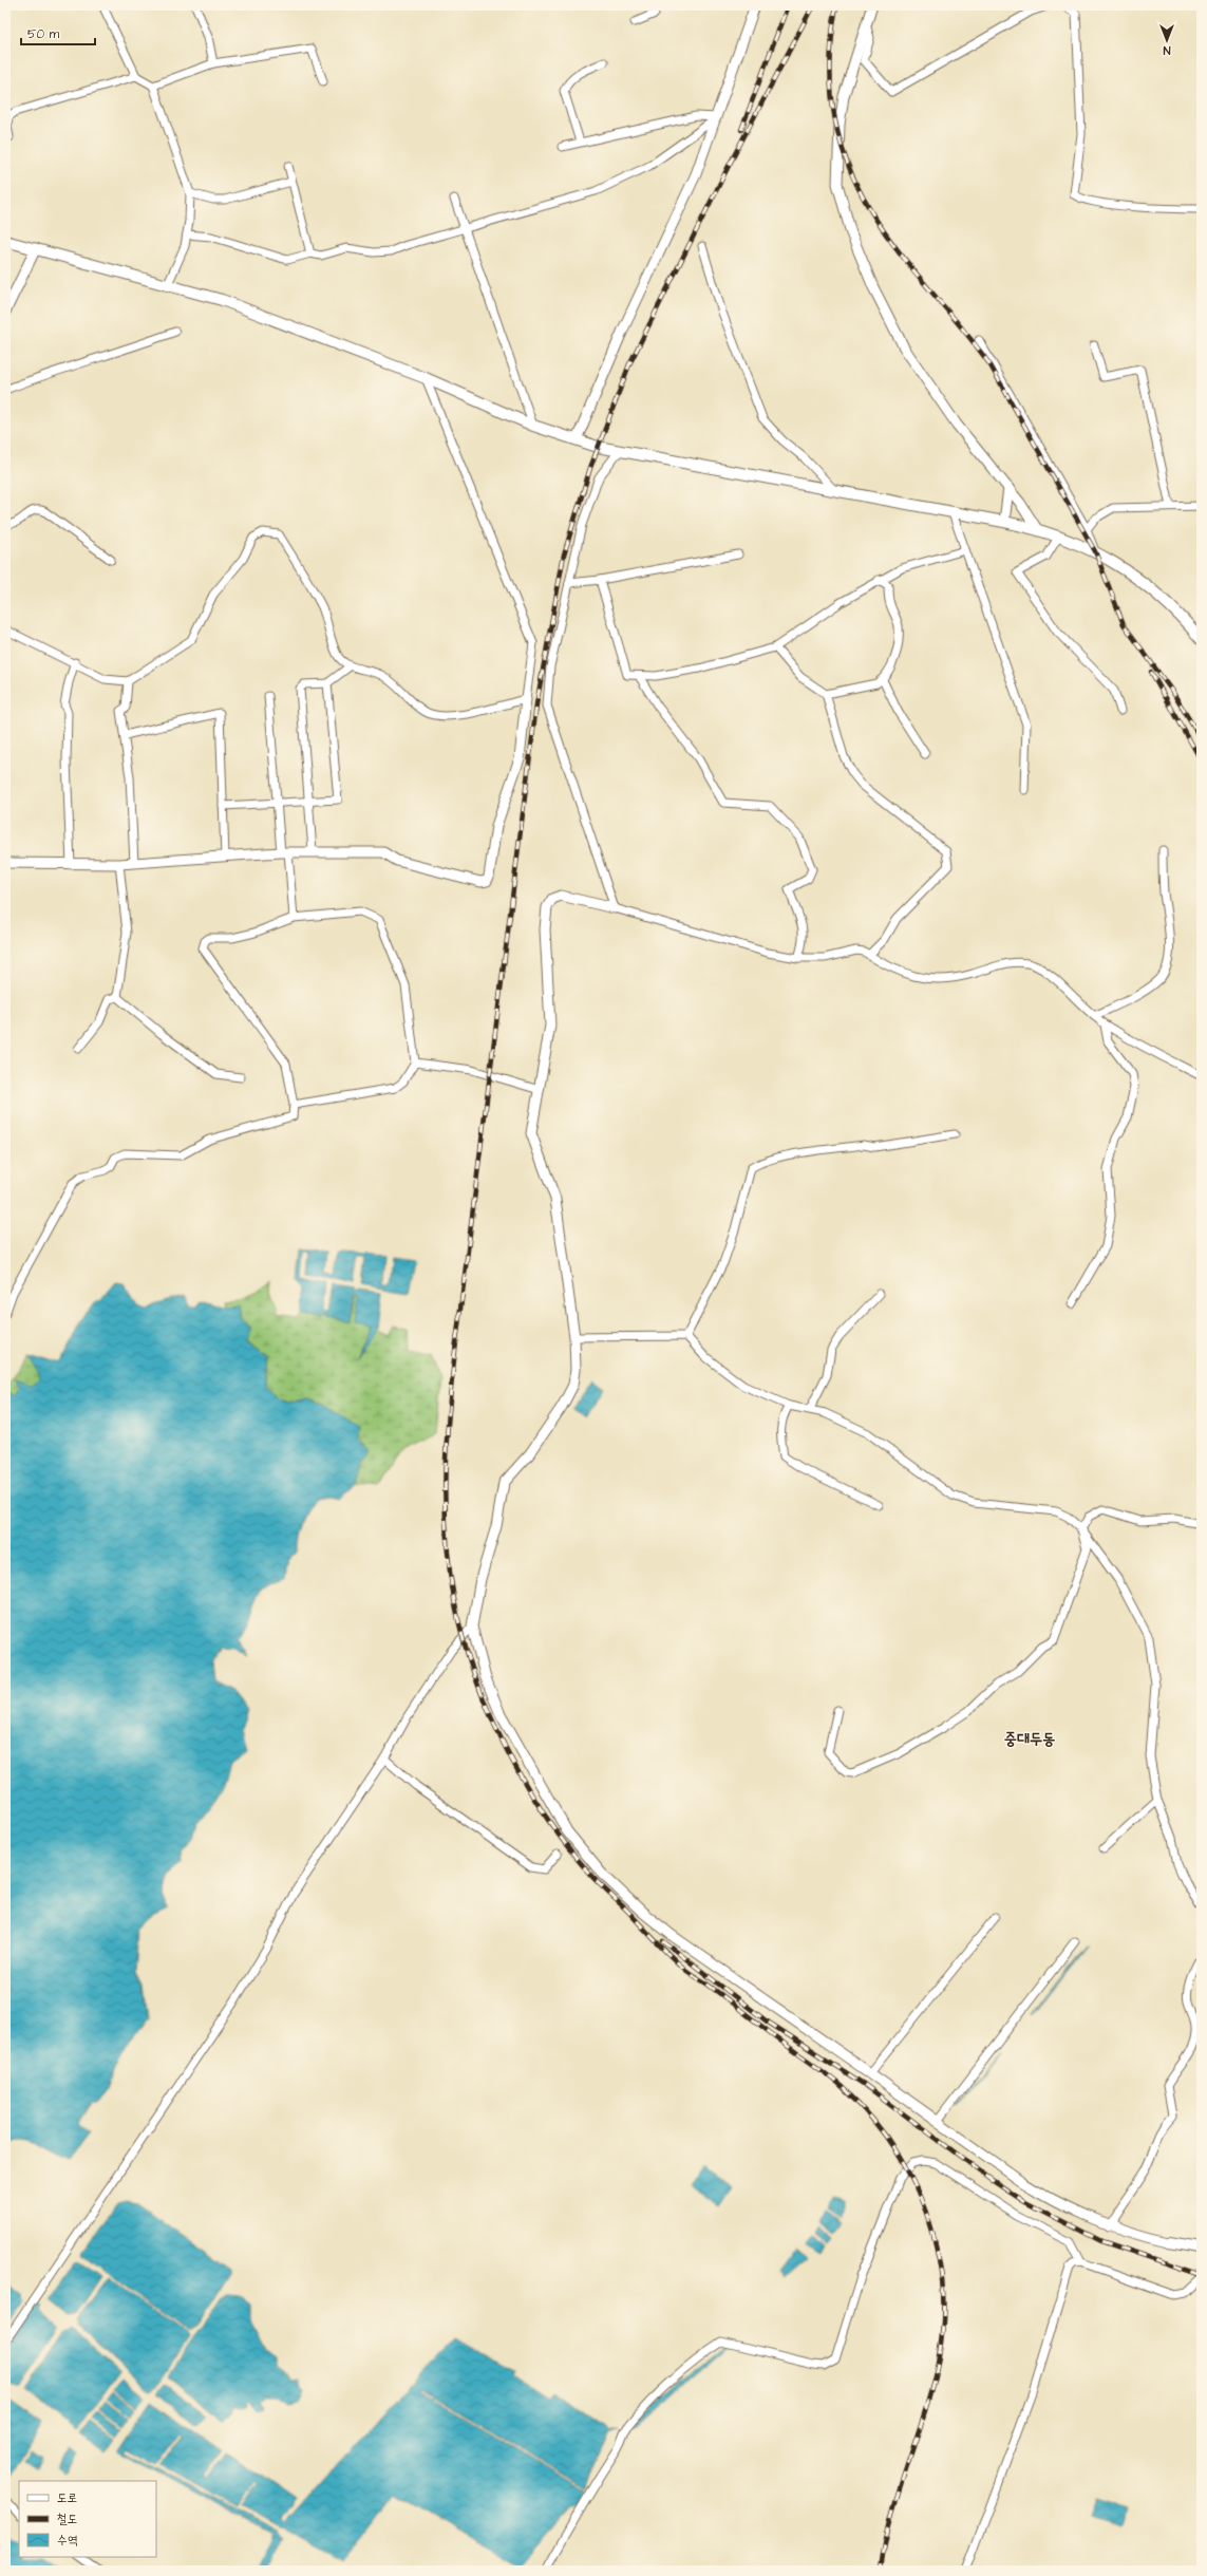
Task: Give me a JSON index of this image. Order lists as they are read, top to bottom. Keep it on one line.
{"districts":["중대두동"],"legend":["도로","철도","수역"],"scale_bar":"50 m","north":"bottom"}
